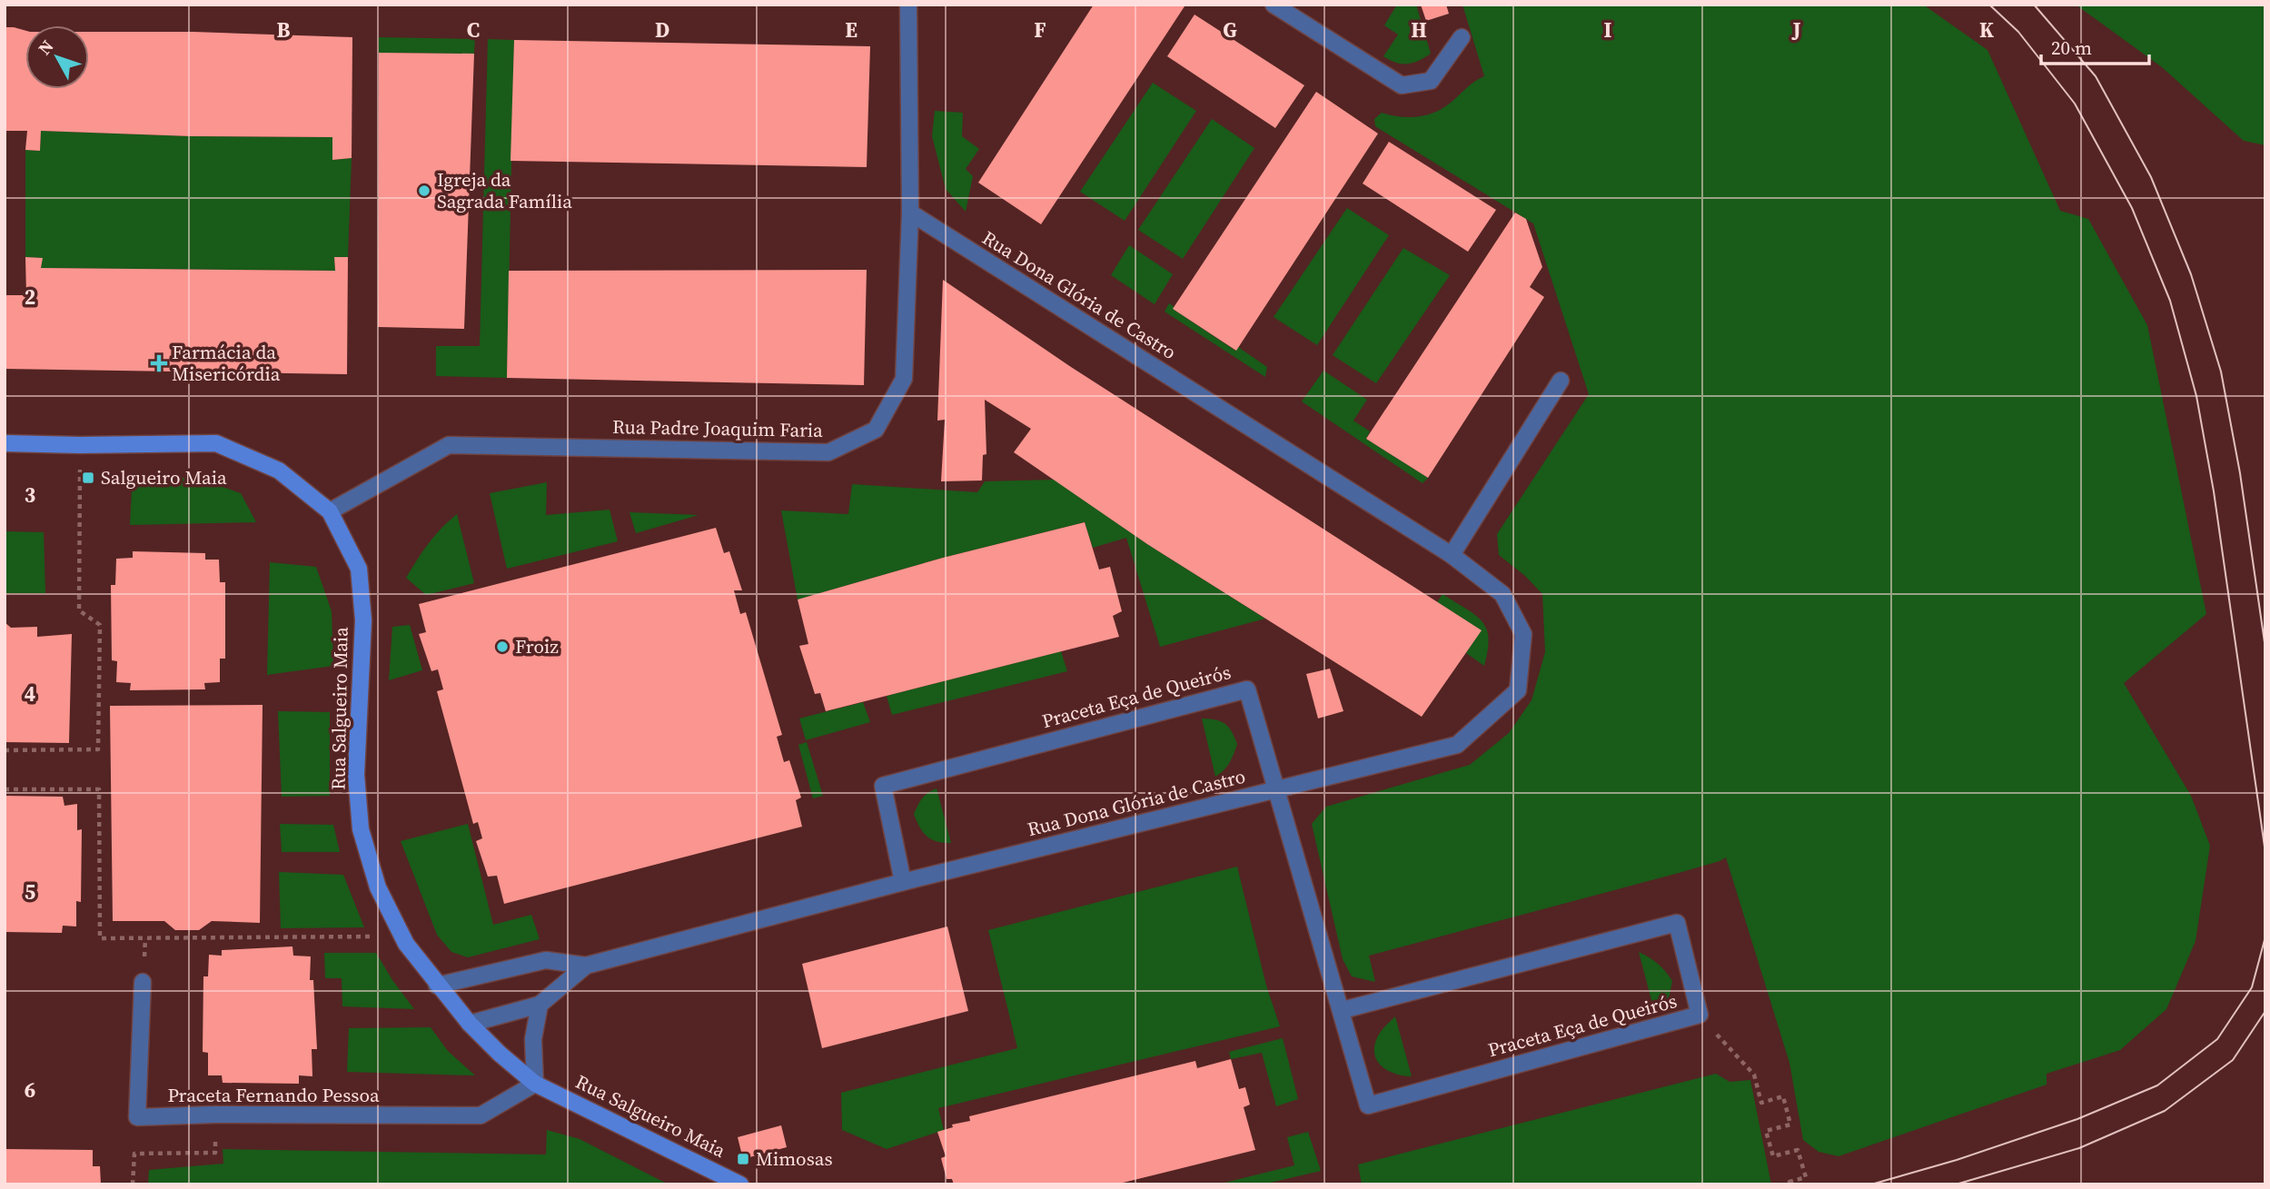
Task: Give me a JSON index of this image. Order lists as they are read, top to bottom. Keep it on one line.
{"streets":{"street":["Rua Dona Glória de Castro","Rua Padre Joaquim Faria","Praceta Eça de Queirós","Rua Salgueiro Maia","Praceta Fernando Pessoa"]},"crossings":[["Rua Dona Glória de Castro","Rua Padre Joaquim Faria"],["Rua Dona Glória de Castro","Praceta Eça de Queirós"],["Rua Dona Glória de Castro","Rua Salgueiro Maia"],["Rua Padre Joaquim Faria","Rua Salgueiro Maia"],["Rua Salgueiro Maia","Praceta Fernando Pessoa"]],"places":{"other":["Igreja da Sagrada Família","Froiz"],"health":["Farmácia da Misericórdia"],"transit":["Salgueiro Maia","Mimosas"]},"scale_bar":"20 m","north":"top left","grid":{"columns":["B","C","D","E","F","G","H","I","J","K"],"rows":["2","3","4","5","6"]}}
